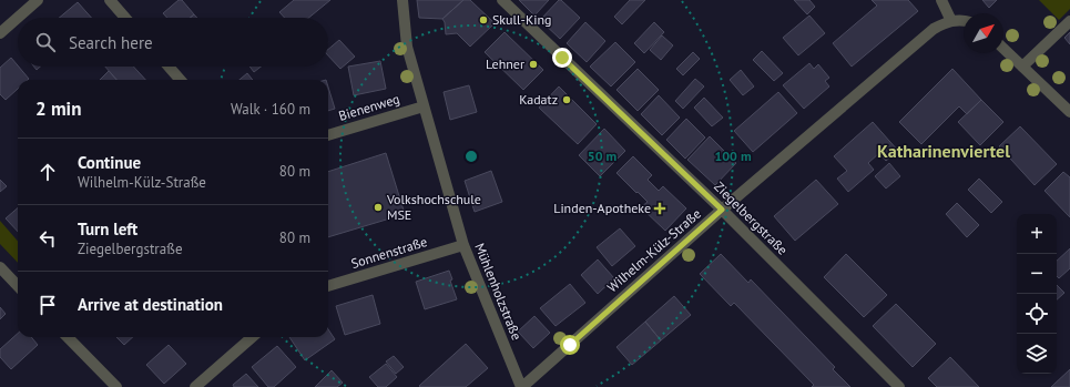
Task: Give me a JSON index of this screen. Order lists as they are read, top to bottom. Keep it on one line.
{"streets":{"street":["Bienenweg","Ziegelbergstraße","Wilhelm-Külz-Straße","Sonnenstraße","Mühlenholzstraße"]},"crossings":[["Bienenweg","Mühlenholzstraße"],["Ziegelbergstraße","Wilhelm-Külz-Straße"],["Wilhelm-Külz-Straße","Mühlenholzstraße"],["Sonnenstraße","Mühlenholzstraße"]],"districts":["Katharinenviertel"],"places":{"other":["Skull-King","Lehner","Kadatz","Volkshochschule MSE"],"health":["Linden-Apotheke"]},"north":"top right","page":{"search":"Search here","heading":["2 min","Walk · 160 m"],"list":[["Continue","Wilhelm-Külz-Straße","80 m"],["Turn left","Ziegelbergstraße","80 m"],"Arrive at destination"],"map_buttons":["+","−"]},"rings":["50 m","100 m"]}
